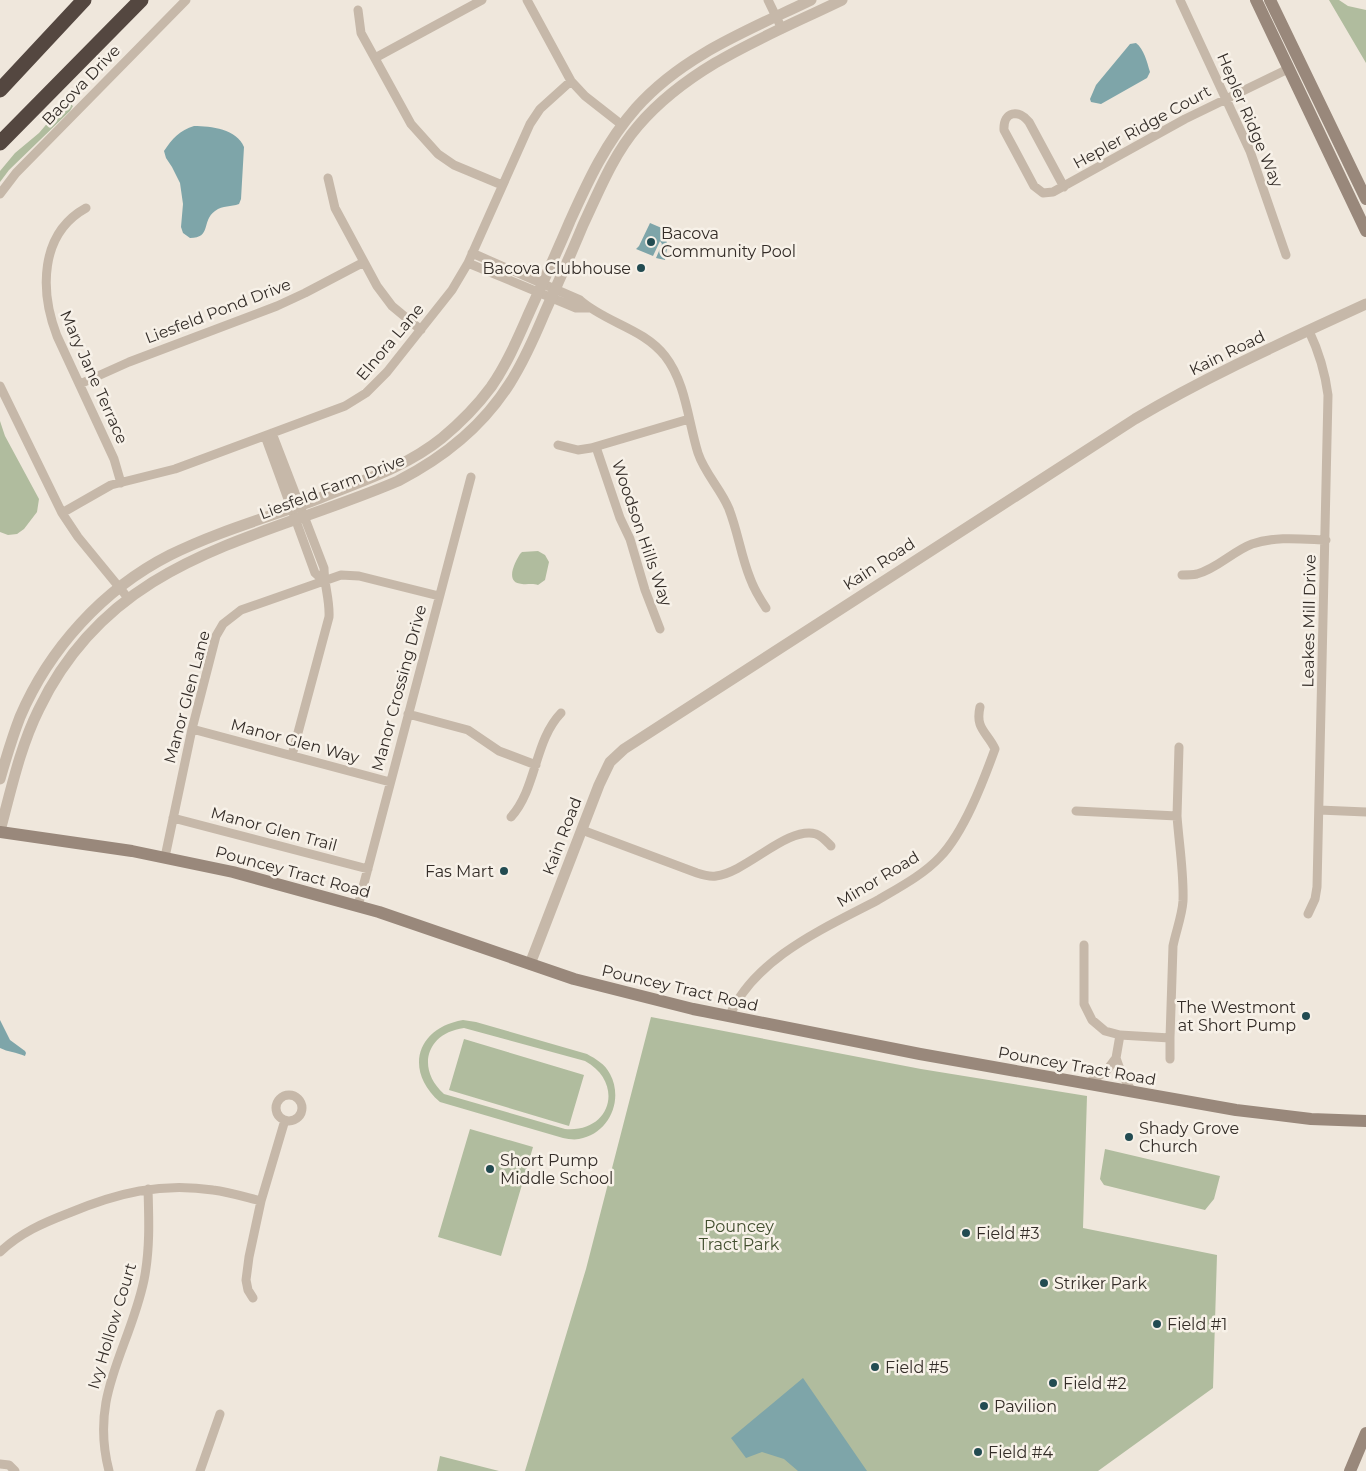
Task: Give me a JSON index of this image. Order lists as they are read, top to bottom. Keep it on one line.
{"streets":{"main road":["Pouncey Tract Road"],"street":["Bacova Drive","Hepler Ridge Way","Hepler Ridge Court","Liesfeld Pond Drive","Elnora Lane","Kain Road","Mary Jane Terrace","Liesfeld Farm Drive","Woodson Hills Way","Leakes Mill Drive","Manor Crossing Drive","Manor Glen Lane","Manor Glen Way","Manor Glen Trail","Minor Road","Ivy Hollow Court"]},"crossings":[["Hepler Ridge Way","Hepler Ridge Court"],["Liesfeld Pond Drive","Mary Jane Terrace"],["Elnora Lane","Mary Jane Terrace"],["Kain Road","Leakes Mill Drive"],["Kain Road","Pouncey Tract Road"],["Liesfeld Farm Drive","Pouncey Tract Road"],["Manor Crossing Drive","Manor Glen Lane"],["Manor Crossing Drive","Manor Glen Way"],["Manor Crossing Drive","Manor Glen Trail"],["Manor Crossing Drive","Pouncey Tract Road"],["Manor Glen Lane","Manor Glen Way"],["Manor Glen Lane","Manor Glen Trail"],["Manor Glen Lane","Pouncey Tract Road"],["Pouncey Tract Road","Minor Road"]],"parks":["Pouncey Tract Park"],"places":["Bacova Community Pool","Bacova Clubhouse","Fas Mart","The Westmont at Short Pump","Shady Grove Church","Short Pump Middle School","Field #3","Striker Park","Field #1","Field #5","Field #2","Pavilion","Field #4"]}
